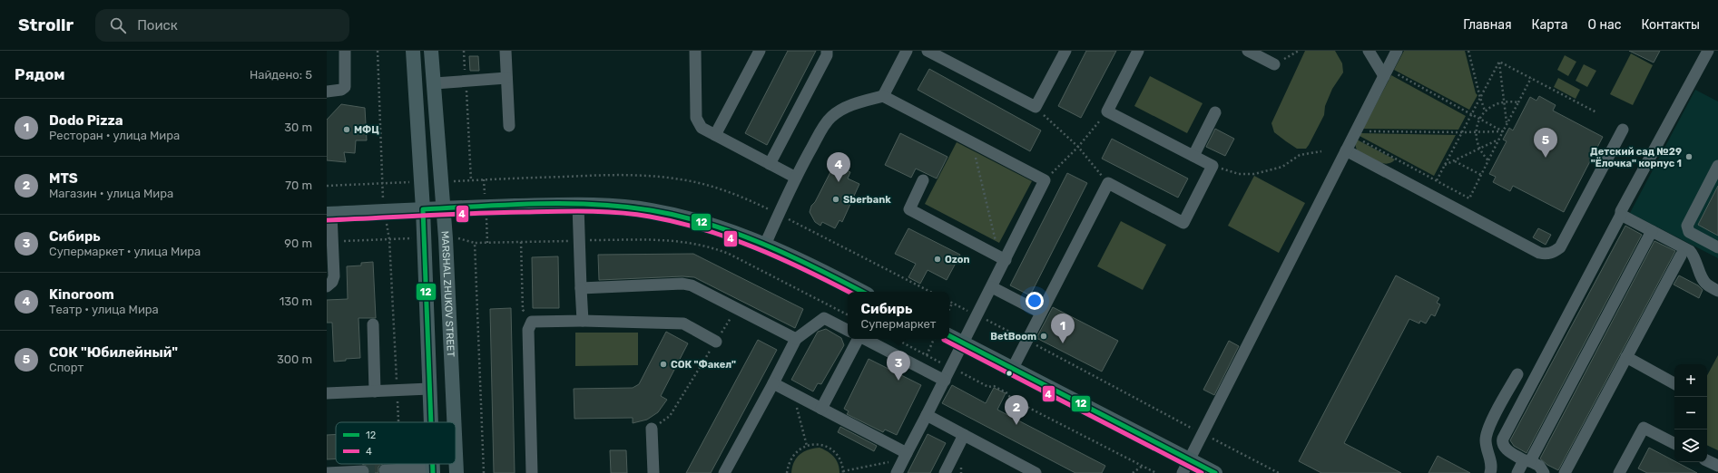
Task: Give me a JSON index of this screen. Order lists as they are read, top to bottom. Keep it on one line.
{"streets":{"main road":["MARSHAL ZHUKOV STREET"]},"places":["МФЦ","Детский сад №29 \"Ёлочка\" корпус 1","Sberbank","Ozon","BetBoom","СОК \"Факел\""],"lines":["transit line 12","transit line 4"],"legend":["12","4"],"page":{"header":"Strollr","search":"Поиск","nav":["Главная","Карта","О нас","Контакты"],"heading":["Рядом","Найдено: 5"],"list":[{"mark":"1","name":"Dodo Pizza","note":"Ресторан · улица Мира","value":"30 m"},{"mark":"2","name":"MTS","note":"Магазин · улица Мира","value":"70 m"},{"mark":"3","name":"Сибирь","note":"Супермаркет · улица Мира","value":"90 m"},{"mark":"4","name":"Kinoroom","note":"Театр · улица Мира","value":"130 m"},{"mark":"5","name":"СОК \"Юбилейный\"","note":"Спорт","value":"300 m"}],"pins":["5","4","1","3","2"],"popup":["Сибирь","Супермаркет"],"map_buttons":["+","−"]}}
